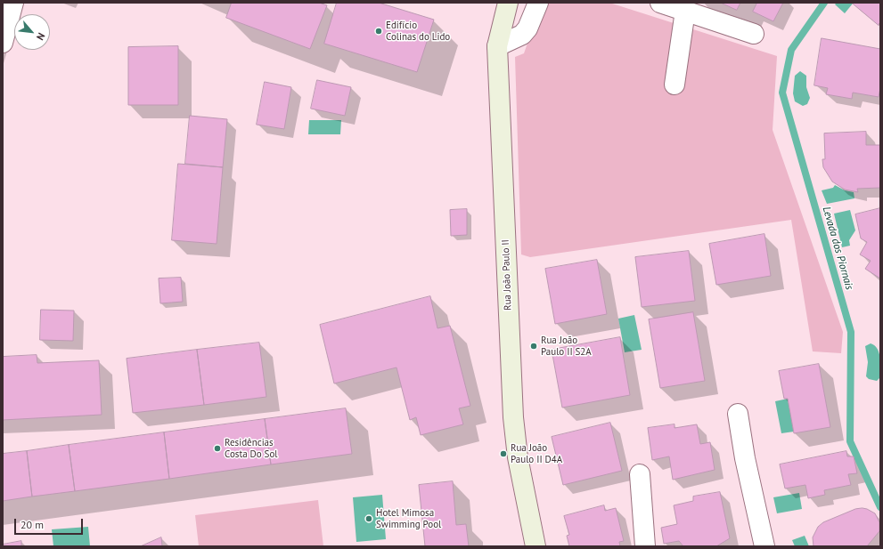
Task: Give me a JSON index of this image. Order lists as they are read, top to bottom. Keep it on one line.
{"streets":{"street":["Rua João Paulo II"]},"water":["Levada dos Piornais"],"places":["Edifício Colinas do Lido","Rua João Paulo II S2A","Residências Costa Do Sol","Rua João Paulo II D4A","Hotel Mimosa Swimming Pool"],"scale_bar":"20 m","north":"bottom right"}
